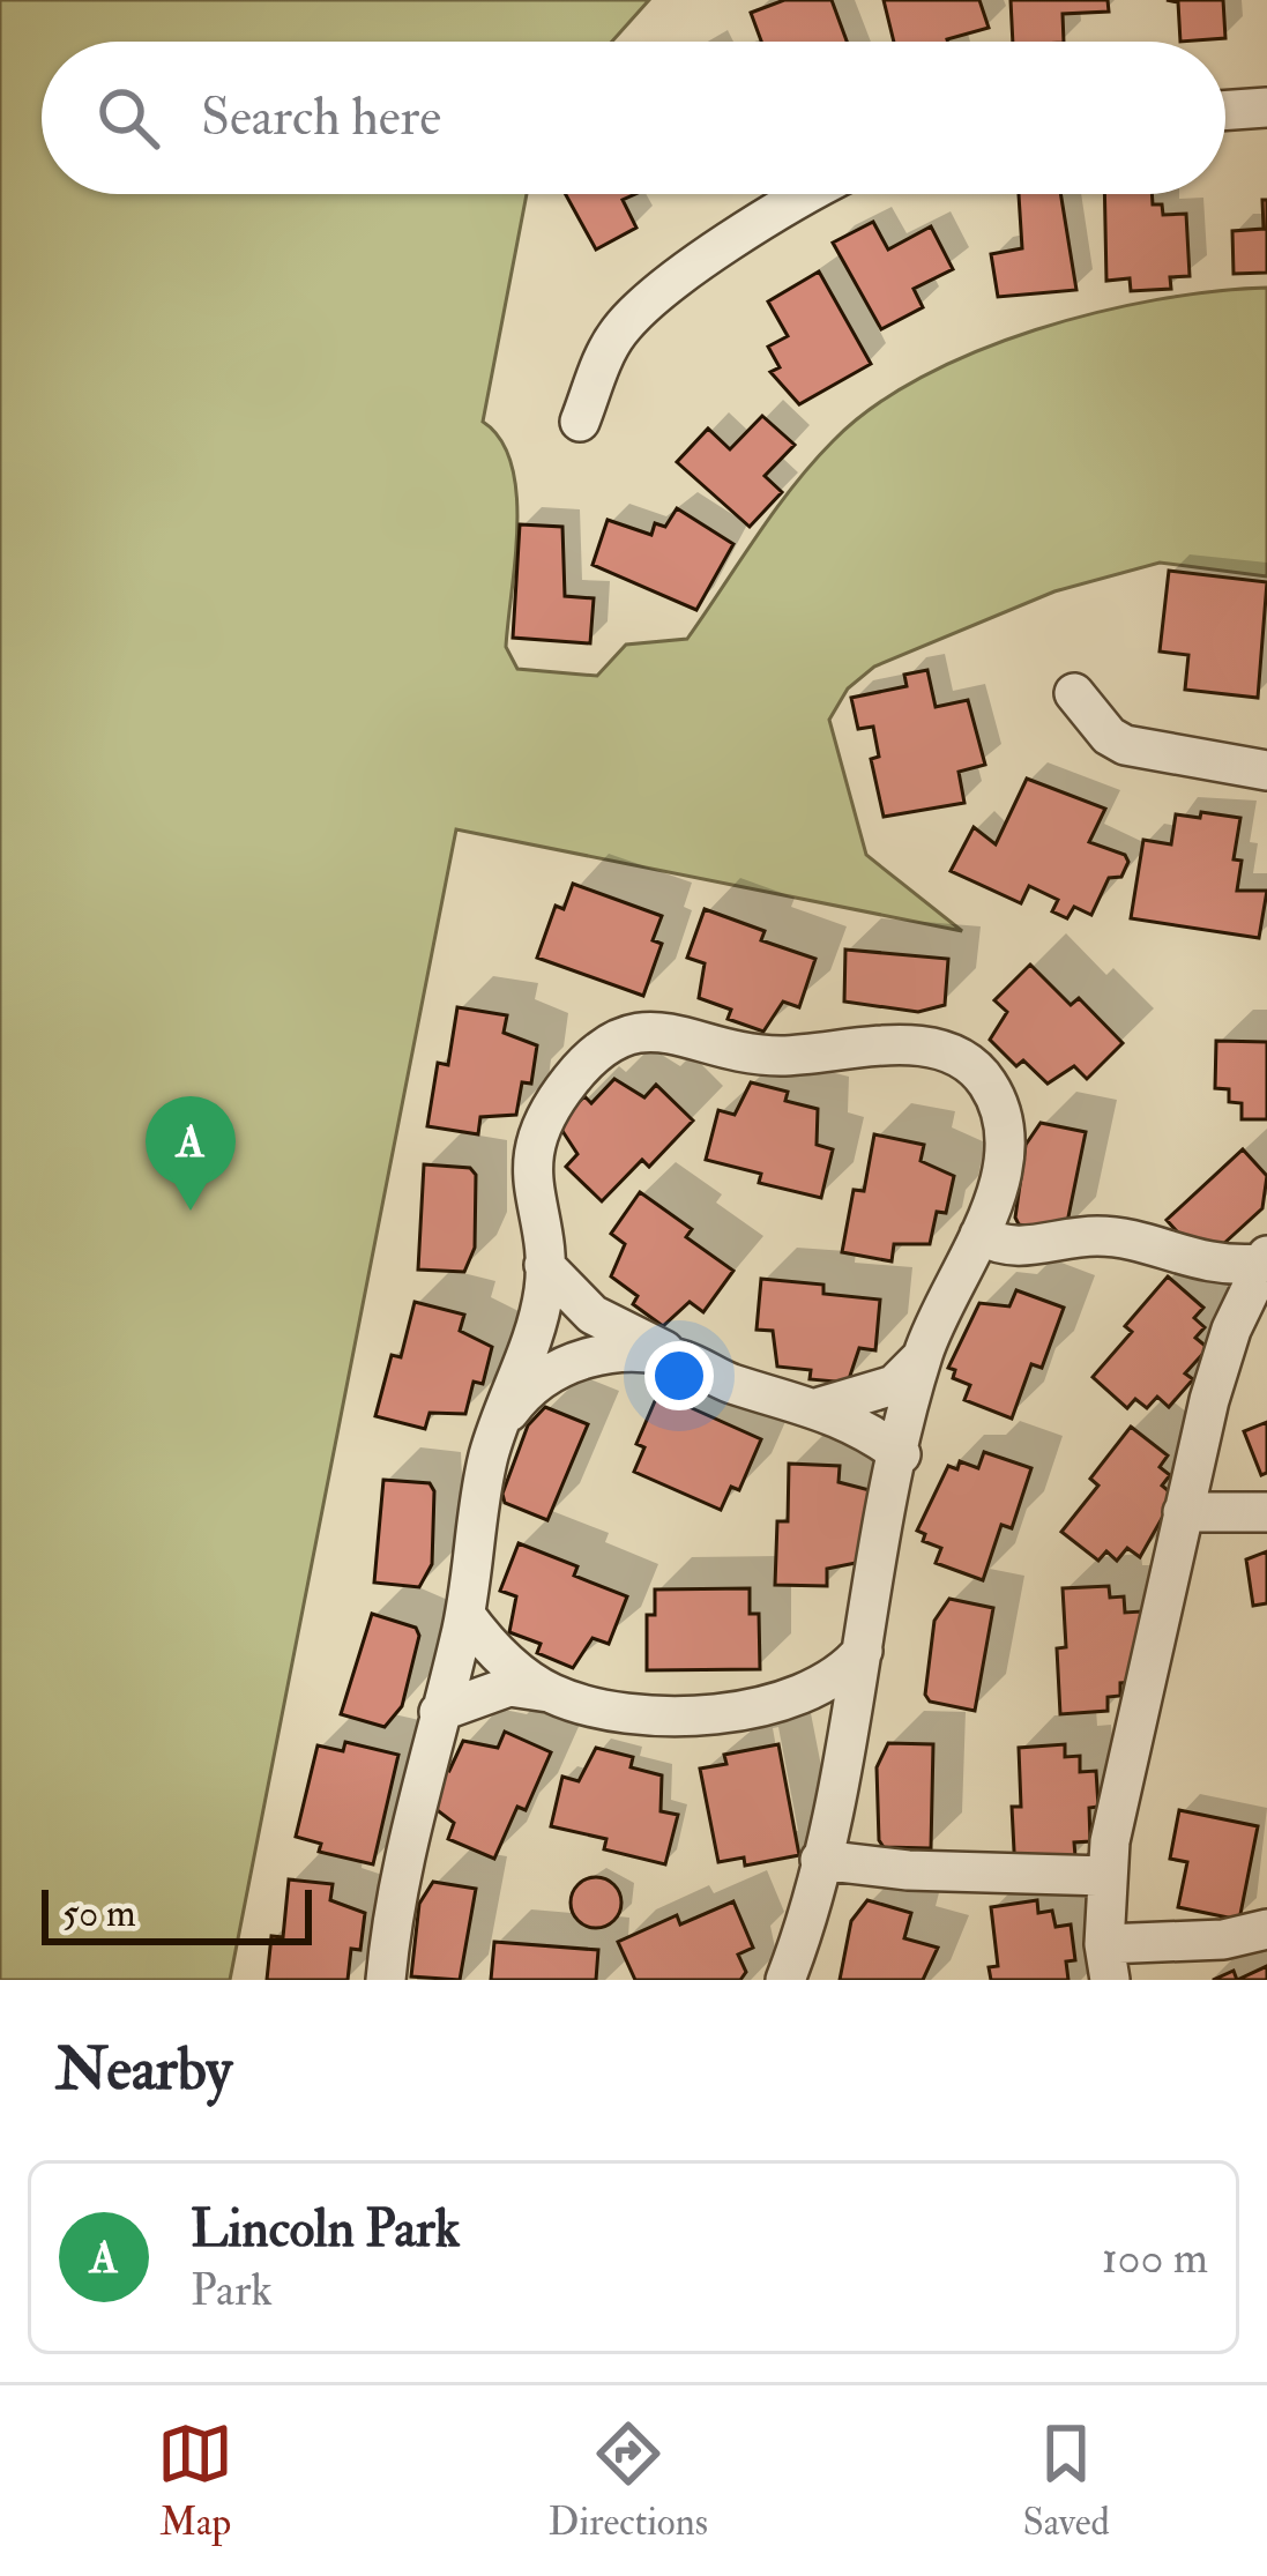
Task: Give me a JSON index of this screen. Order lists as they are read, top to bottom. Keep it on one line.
{"scale_bar":"50 m","page":{"search":"Search here","pins":"A","scale":"50 m","heading":"Nearby","list":[{"mark":"A","name":"Lincoln Park","note":"Park","value":"100 m"}],"nav":["Map","Directions","Saved"]}}
